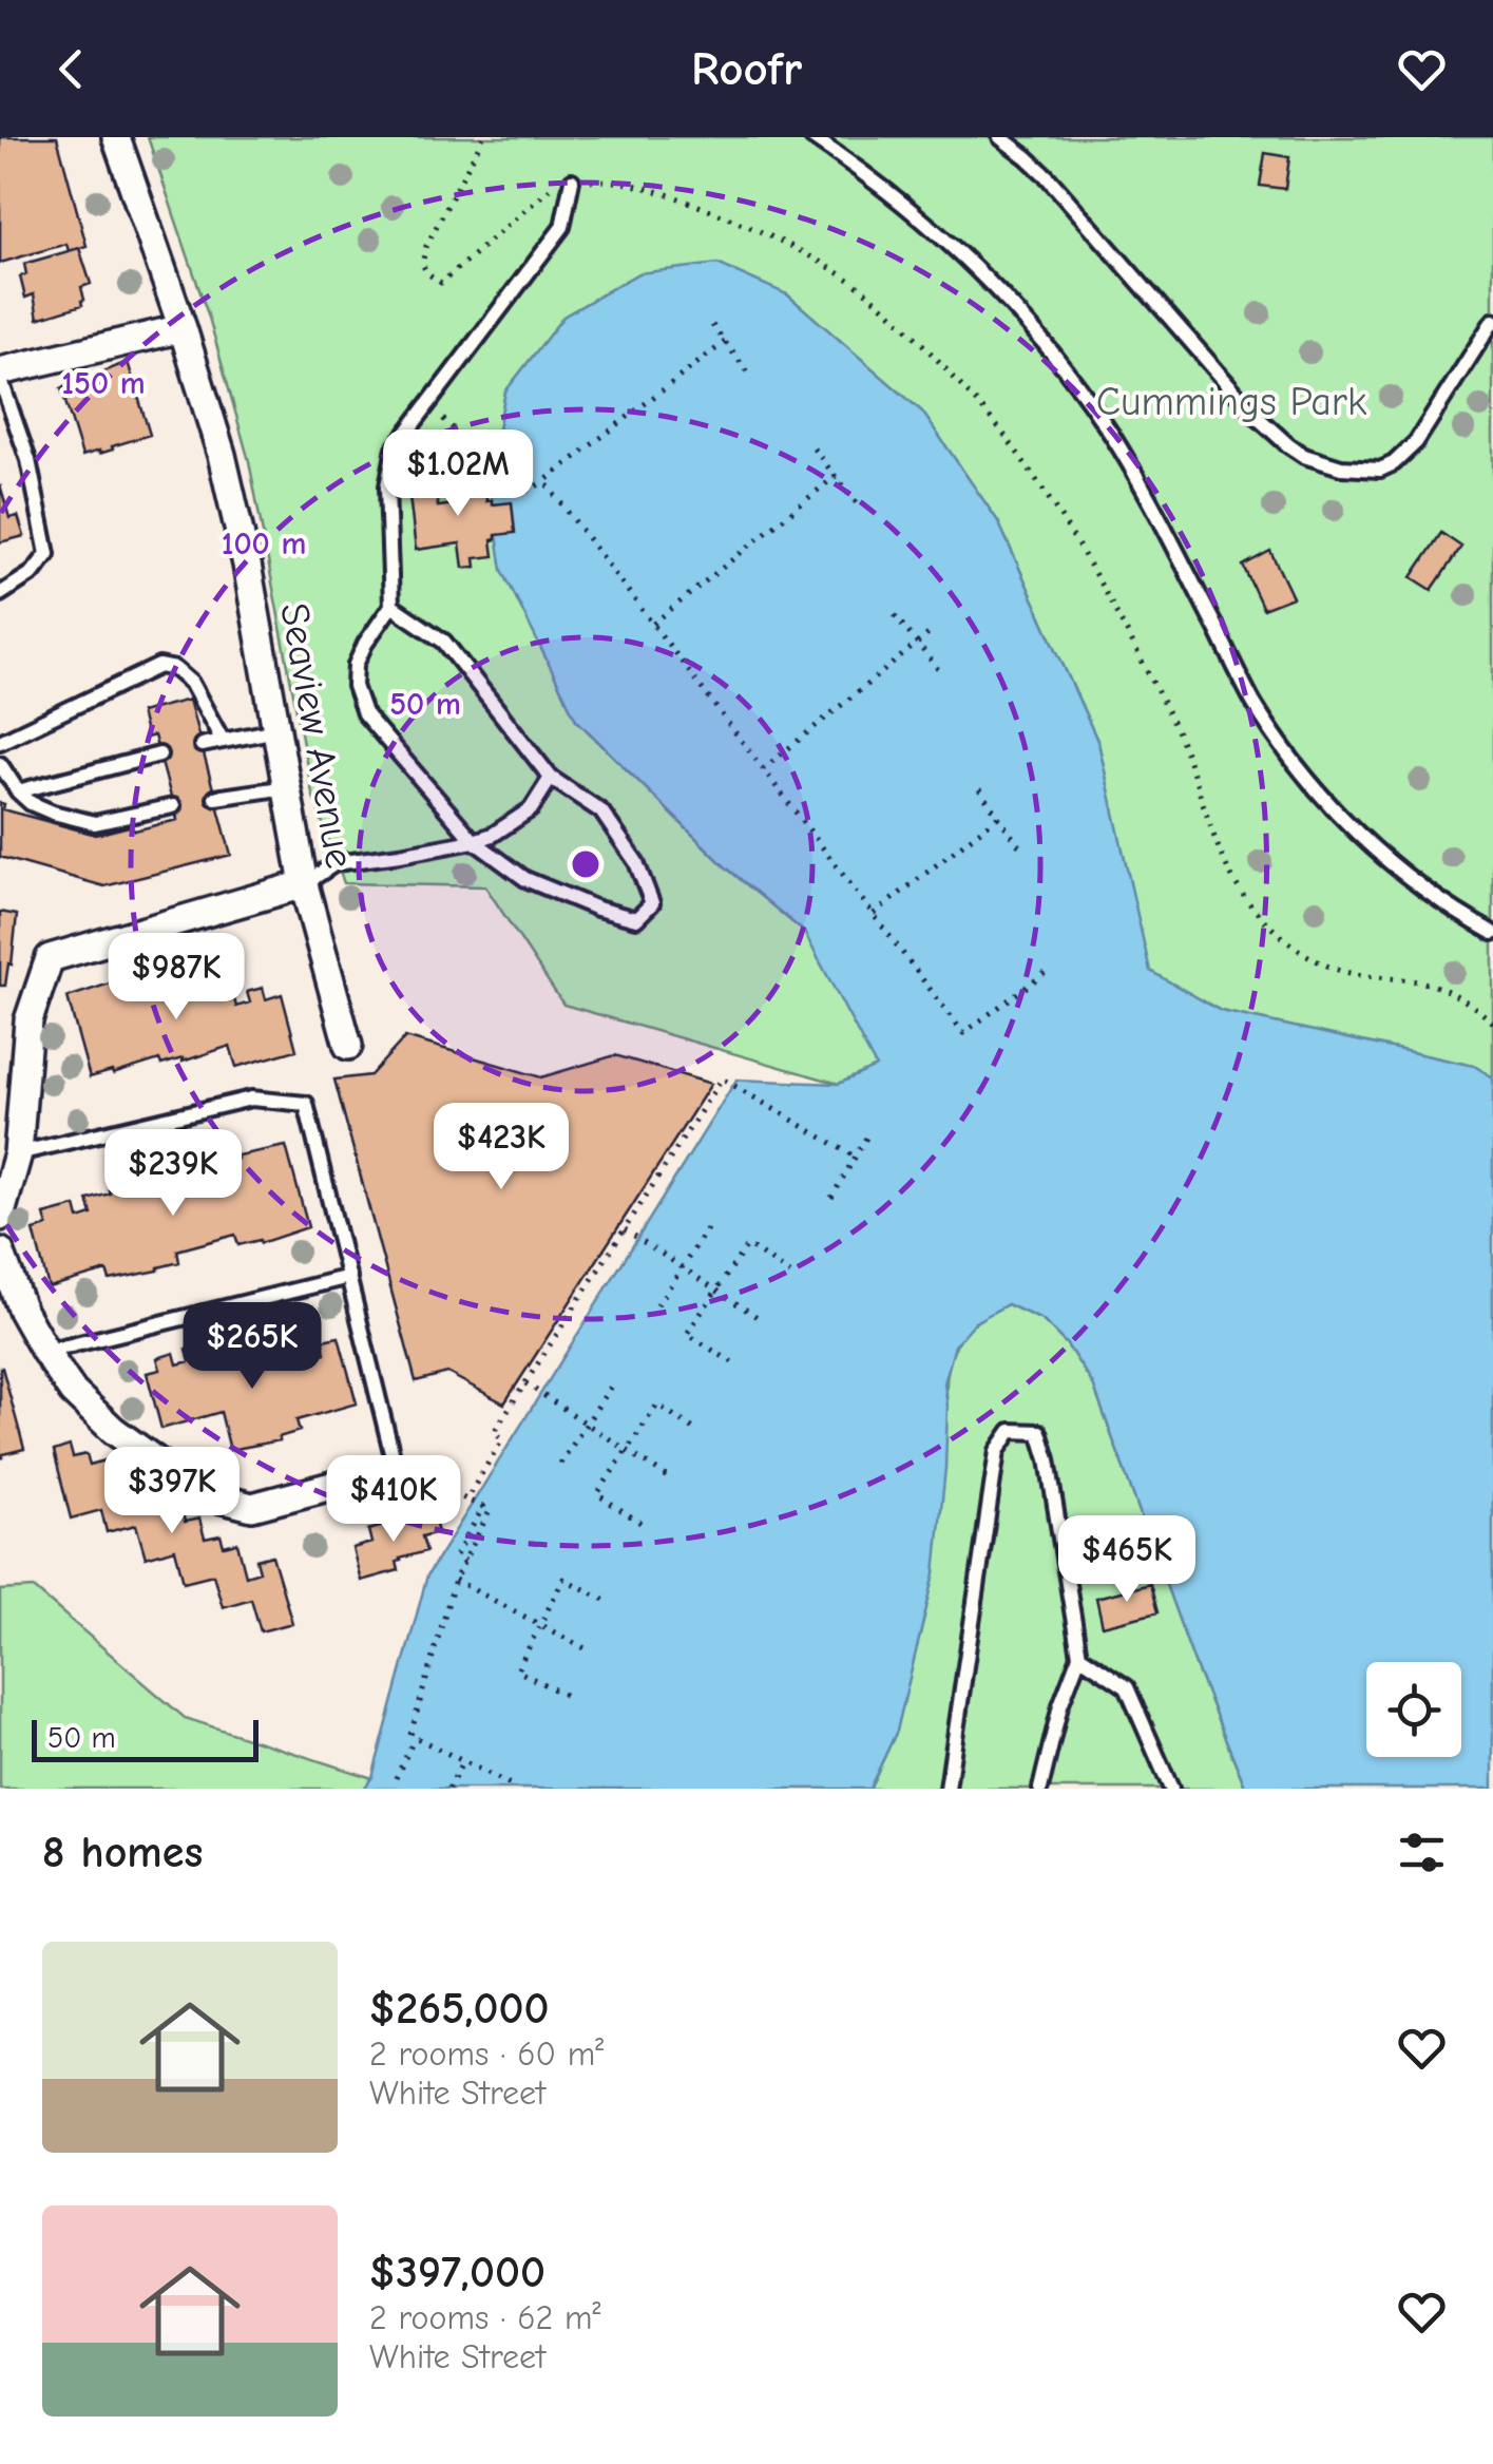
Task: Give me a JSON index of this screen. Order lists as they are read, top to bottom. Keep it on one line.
{"streets":{"street":["Seaview Avenue"]},"parks":["Cummings Park"],"scale_bar":"50 m","page":{"header":"Roofr","price":["$1.02M","$987K","$423K","$239K","$265K","$397K","$410K","$465K"],"scale":"50 m","heading":"8 homes","list":[{"name":"$265,000","note":"2 rooms · 60 m² · White Street"},{"name":"$397,000","note":"2 rooms · 62 m² · White Street"}]},"rings":["150 m","100 m","50 m"]}
